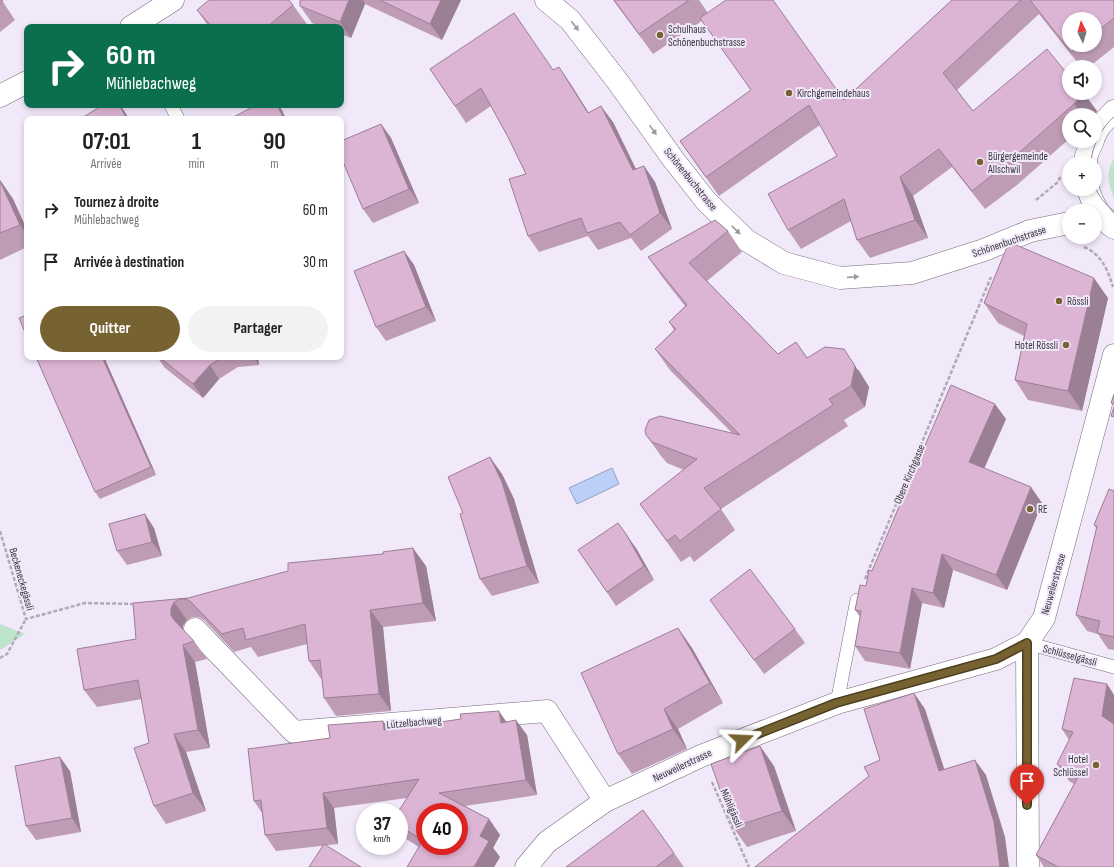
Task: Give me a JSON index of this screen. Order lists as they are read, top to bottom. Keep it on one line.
{"streets":{"street":["Schönenbuchstrasse","Neuweilerstrasse","Lützelbachweg"],"lane":["Schlüsselgässli"],"path":["Obere Kirchgasse","Beckeneckegässli","Mühligässli"]},"crossings":[["Schönenbuchstrasse","Obere Kirchgasse"],["Neuweilerstrasse","Schlüsselgässli"],["Neuweilerstrasse","Lützelbachweg"],["Neuweilerstrasse","Mühligässli"]],"one_way":["Schönenbuchstrasse"],"places":["Schulhaus Schönenbuchstrasse","Kirchgemeindehaus","Bürgergemeinde Allschwil","Rössli","Hotel Rössli","RE","Hotel Schlüssel"],"north":"top","page":{"map_buttons":["+","−"],"turn":["60 m","Mühlebachweg"],"eta":["07:01","Arrivée","1","min","90","m"],"list":[{"name":"Tournez à droite","note":"Mühlebachweg","value":"60 m"},{"name":"Arrivée à destination","value":"30 m"}],"buttons":["Quitter","Partager"],"speed":"37 km/h","limit":"40"}}
